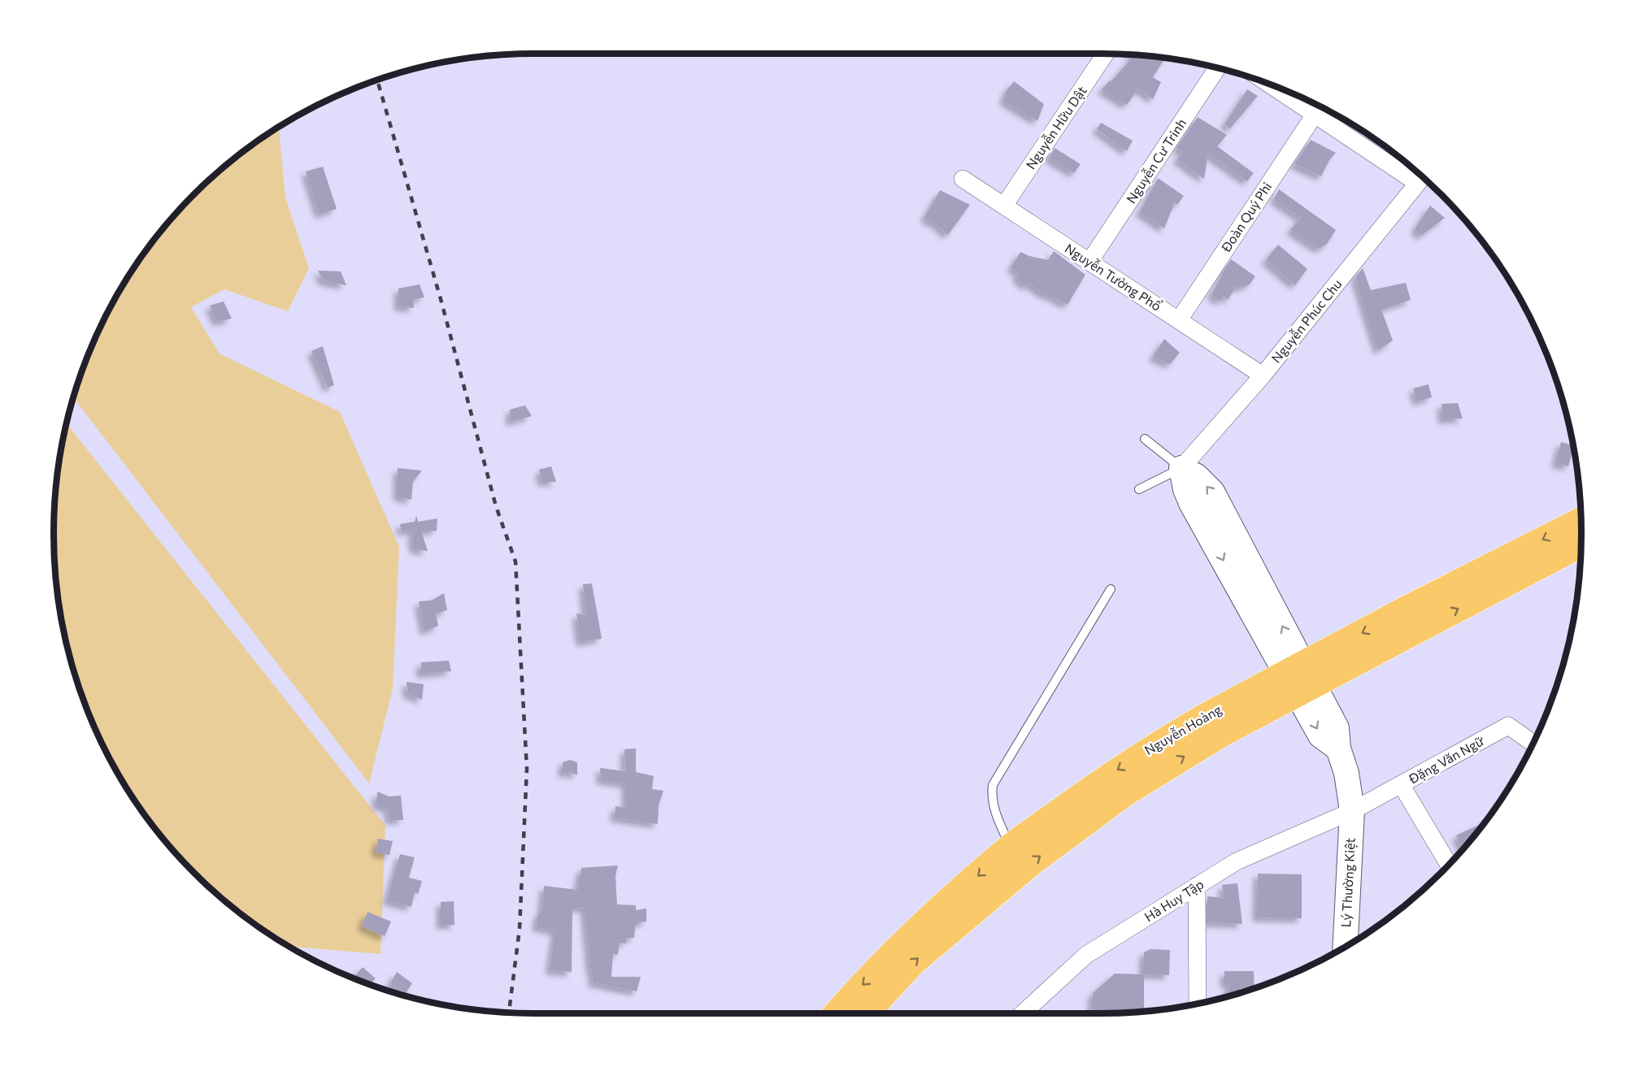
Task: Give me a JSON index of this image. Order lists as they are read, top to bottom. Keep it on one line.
{"streets":{"highway":["Nguyễn Hoàng"],"street":["Nguyễn Hữu Dật","Nguyễn Cư Trinh","Đoàn Quý Phi","Nguyễn Tường Phổ","Nguyễn Phúc Chu","Đặng Văn Ngữ","Lý Thường Kiệt","Hà Huy Tập"]},"crossings":[["Nguyễn Hữu Dật","Nguyễn Tường Phổ"],["Nguyễn Cư Trinh","Nguyễn Tường Phổ"],["Đoàn Quý Phi","Nguyễn Tường Phổ"],["Nguyễn Tường Phổ","Nguyễn Phúc Chu"],["Nguyễn Phúc Chu","Lý Thường Kiệt"],["Đặng Văn Ngữ","Lý Thường Kiệt"],["Đặng Văn Ngữ","Hà Huy Tập"],["Lý Thường Kiệt","Hà Huy Tập"]]}
